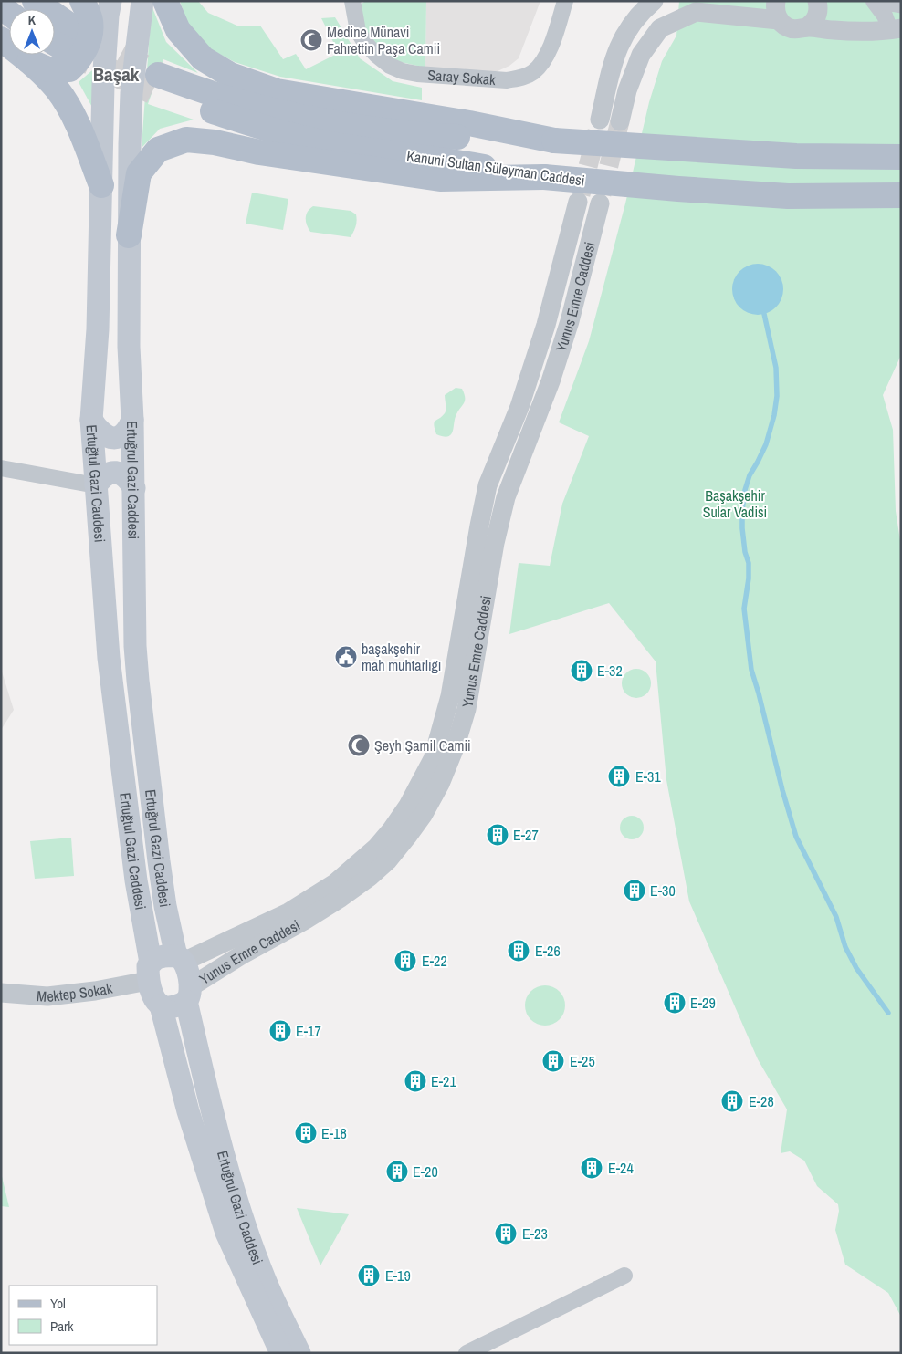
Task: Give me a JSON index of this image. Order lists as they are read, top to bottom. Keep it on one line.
{"streets":{"main road":["Kanuni Sultan Süleyman Caddesi","Ertuğrul Gazi Caddesi","Ertuğtul Gazi Caddesi"],"street":["Saray Sokak","Yunus Emre Caddesi","Mektep Sokak"]},"crossings":[["Yunus Emre Caddesi","Ertuğrul Gazi Caddesi"],["Yunus Emre Caddesi","Ertuğtul Gazi Caddesi"],["Yunus Emre Caddesi","Mektep Sokak"],["Ertuğrul Gazi Caddesi","Ertuğtul Gazi Caddesi"],["Ertuğrul Gazi Caddesi","Mektep Sokak"],["Ertuğtul Gazi Caddesi","Mektep Sokak"]],"districts":["Başak"],"parks":["Başakşehir Sular Vadisi"],"places":{"mosque":["Medine Münavi Fahrettin Paşa Camii","Şeyh Şamil Camii"],"public building":["başakşehir mah muhtarlığı"],"building":["E-32","E-31","E-27","E-30","E-26","E-22","E-29","E-17","E-25","E-21","E-28","E-18","E-24","E-20","E-23","E-19"]},"legend":["Yol","Park"],"north":"top"}
